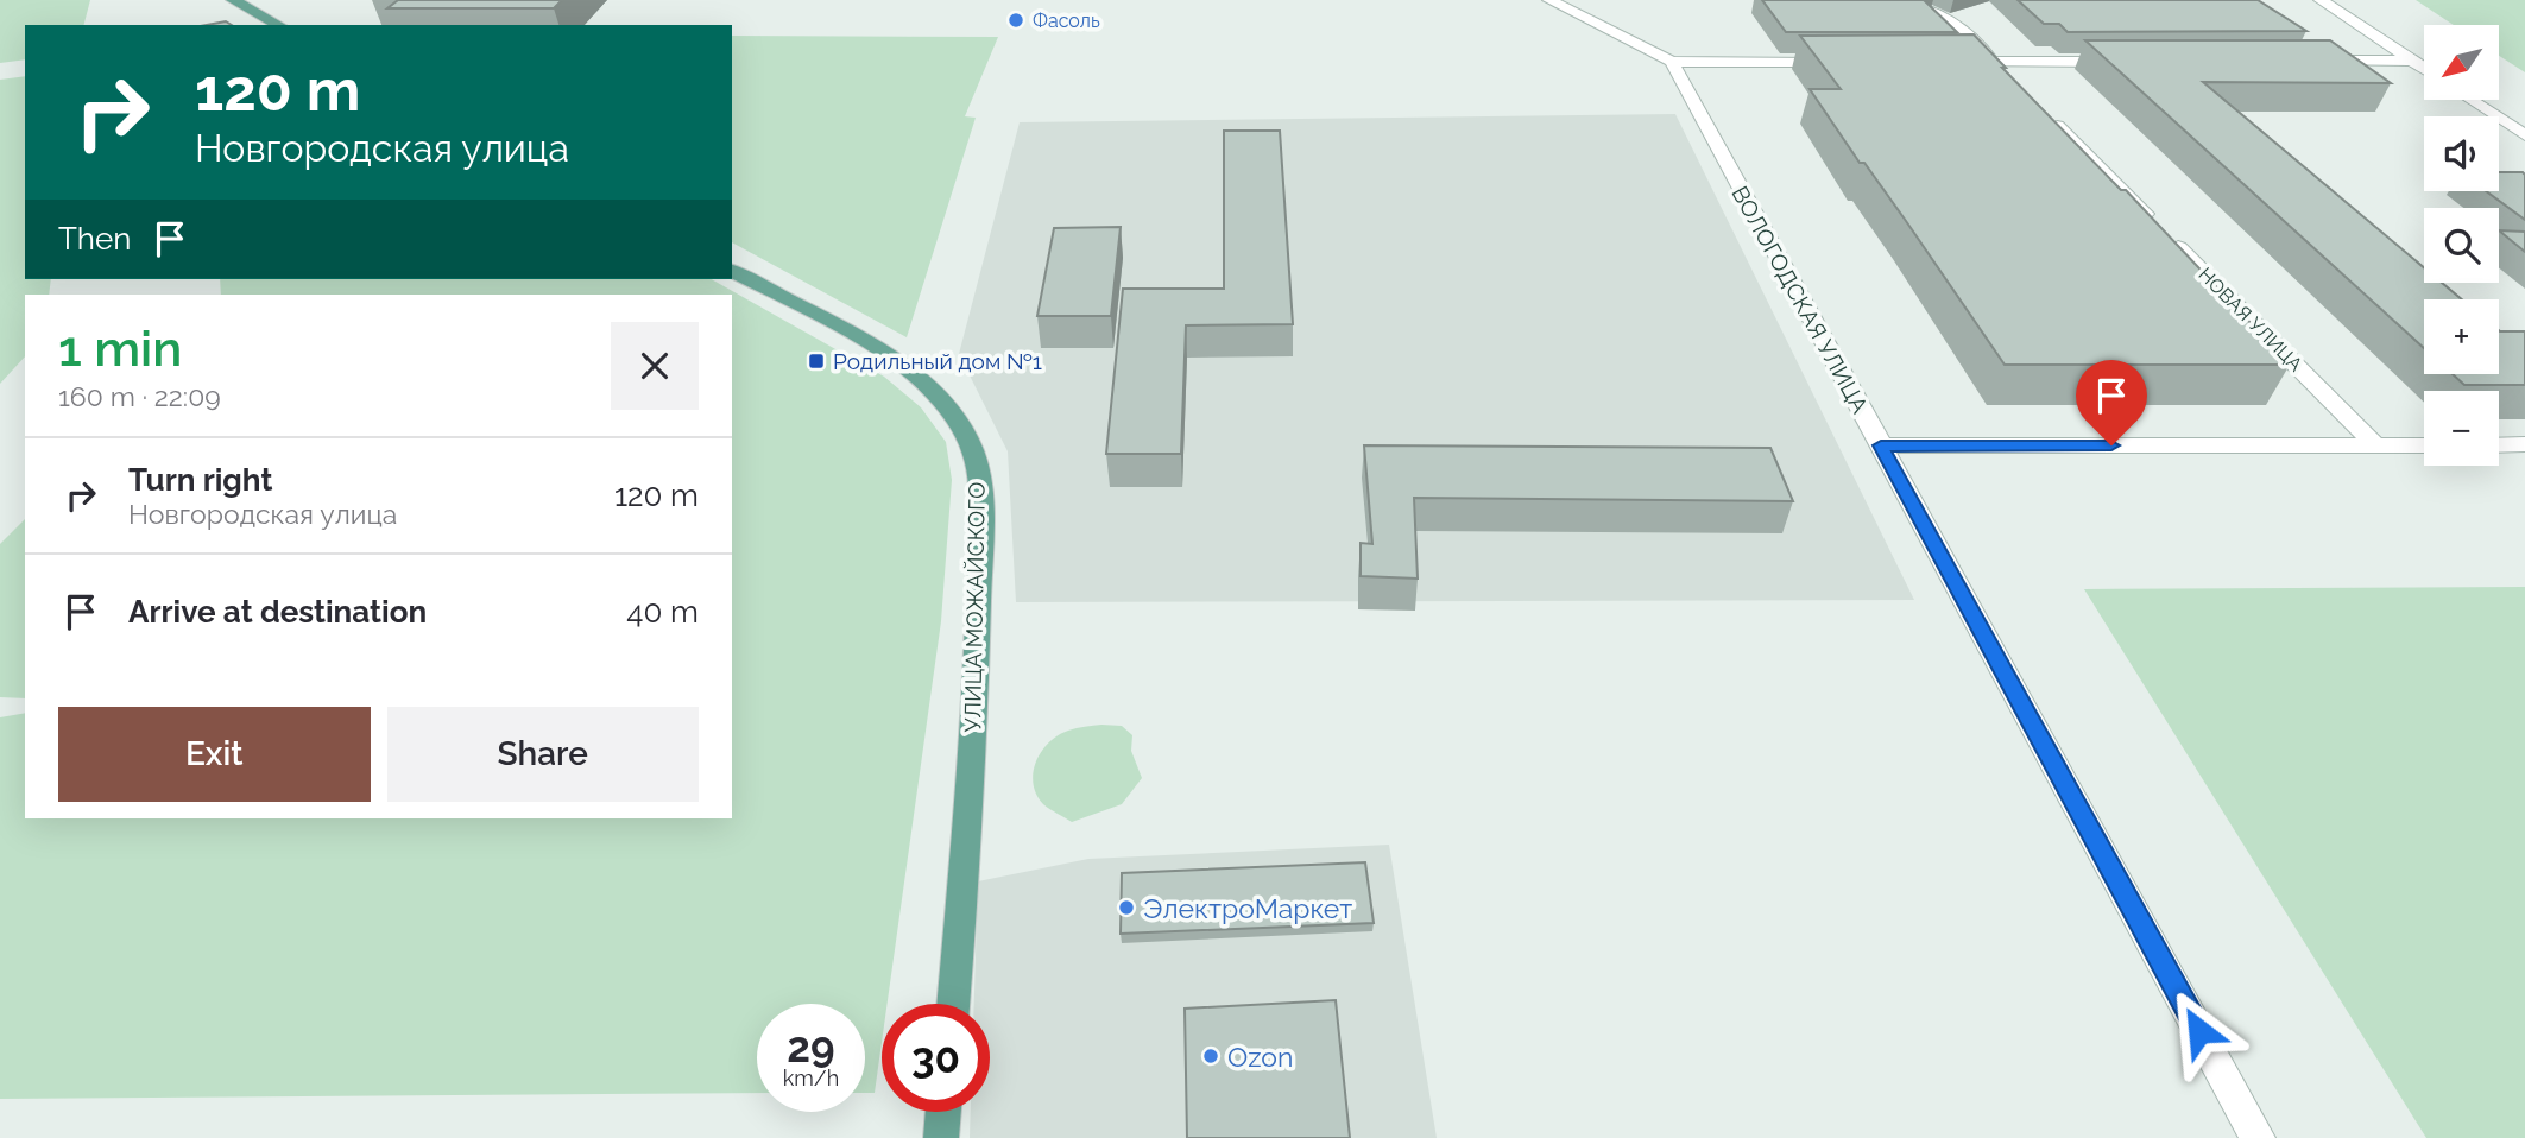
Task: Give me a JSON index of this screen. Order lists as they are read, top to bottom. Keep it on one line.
{"streets":{"main road":["УЛИЦА МОЖАЙСКОГО"],"street":["ВОЛОГОДСКАЯ УЛИЦА","НОВАЯ УЛИЦА"]},"places":{"other":["Фасоль","ЭлектроМаркет","Ozon"],"transit":["Родильный дом №1"]},"north":"bottom left","page":{"map_buttons":["+","−"],"turn":["120 m","Новгородская улица"],"then":"Then","heading":["1 min","160 m · 22:09"],"list":[{"name":"Turn right","note":"Новгородская улица","value":"120 m"},{"name":"Arrive at destination","value":"40 m"}],"buttons":["Exit","Share"],"speed":"29 km/h","limit":"30"}}
